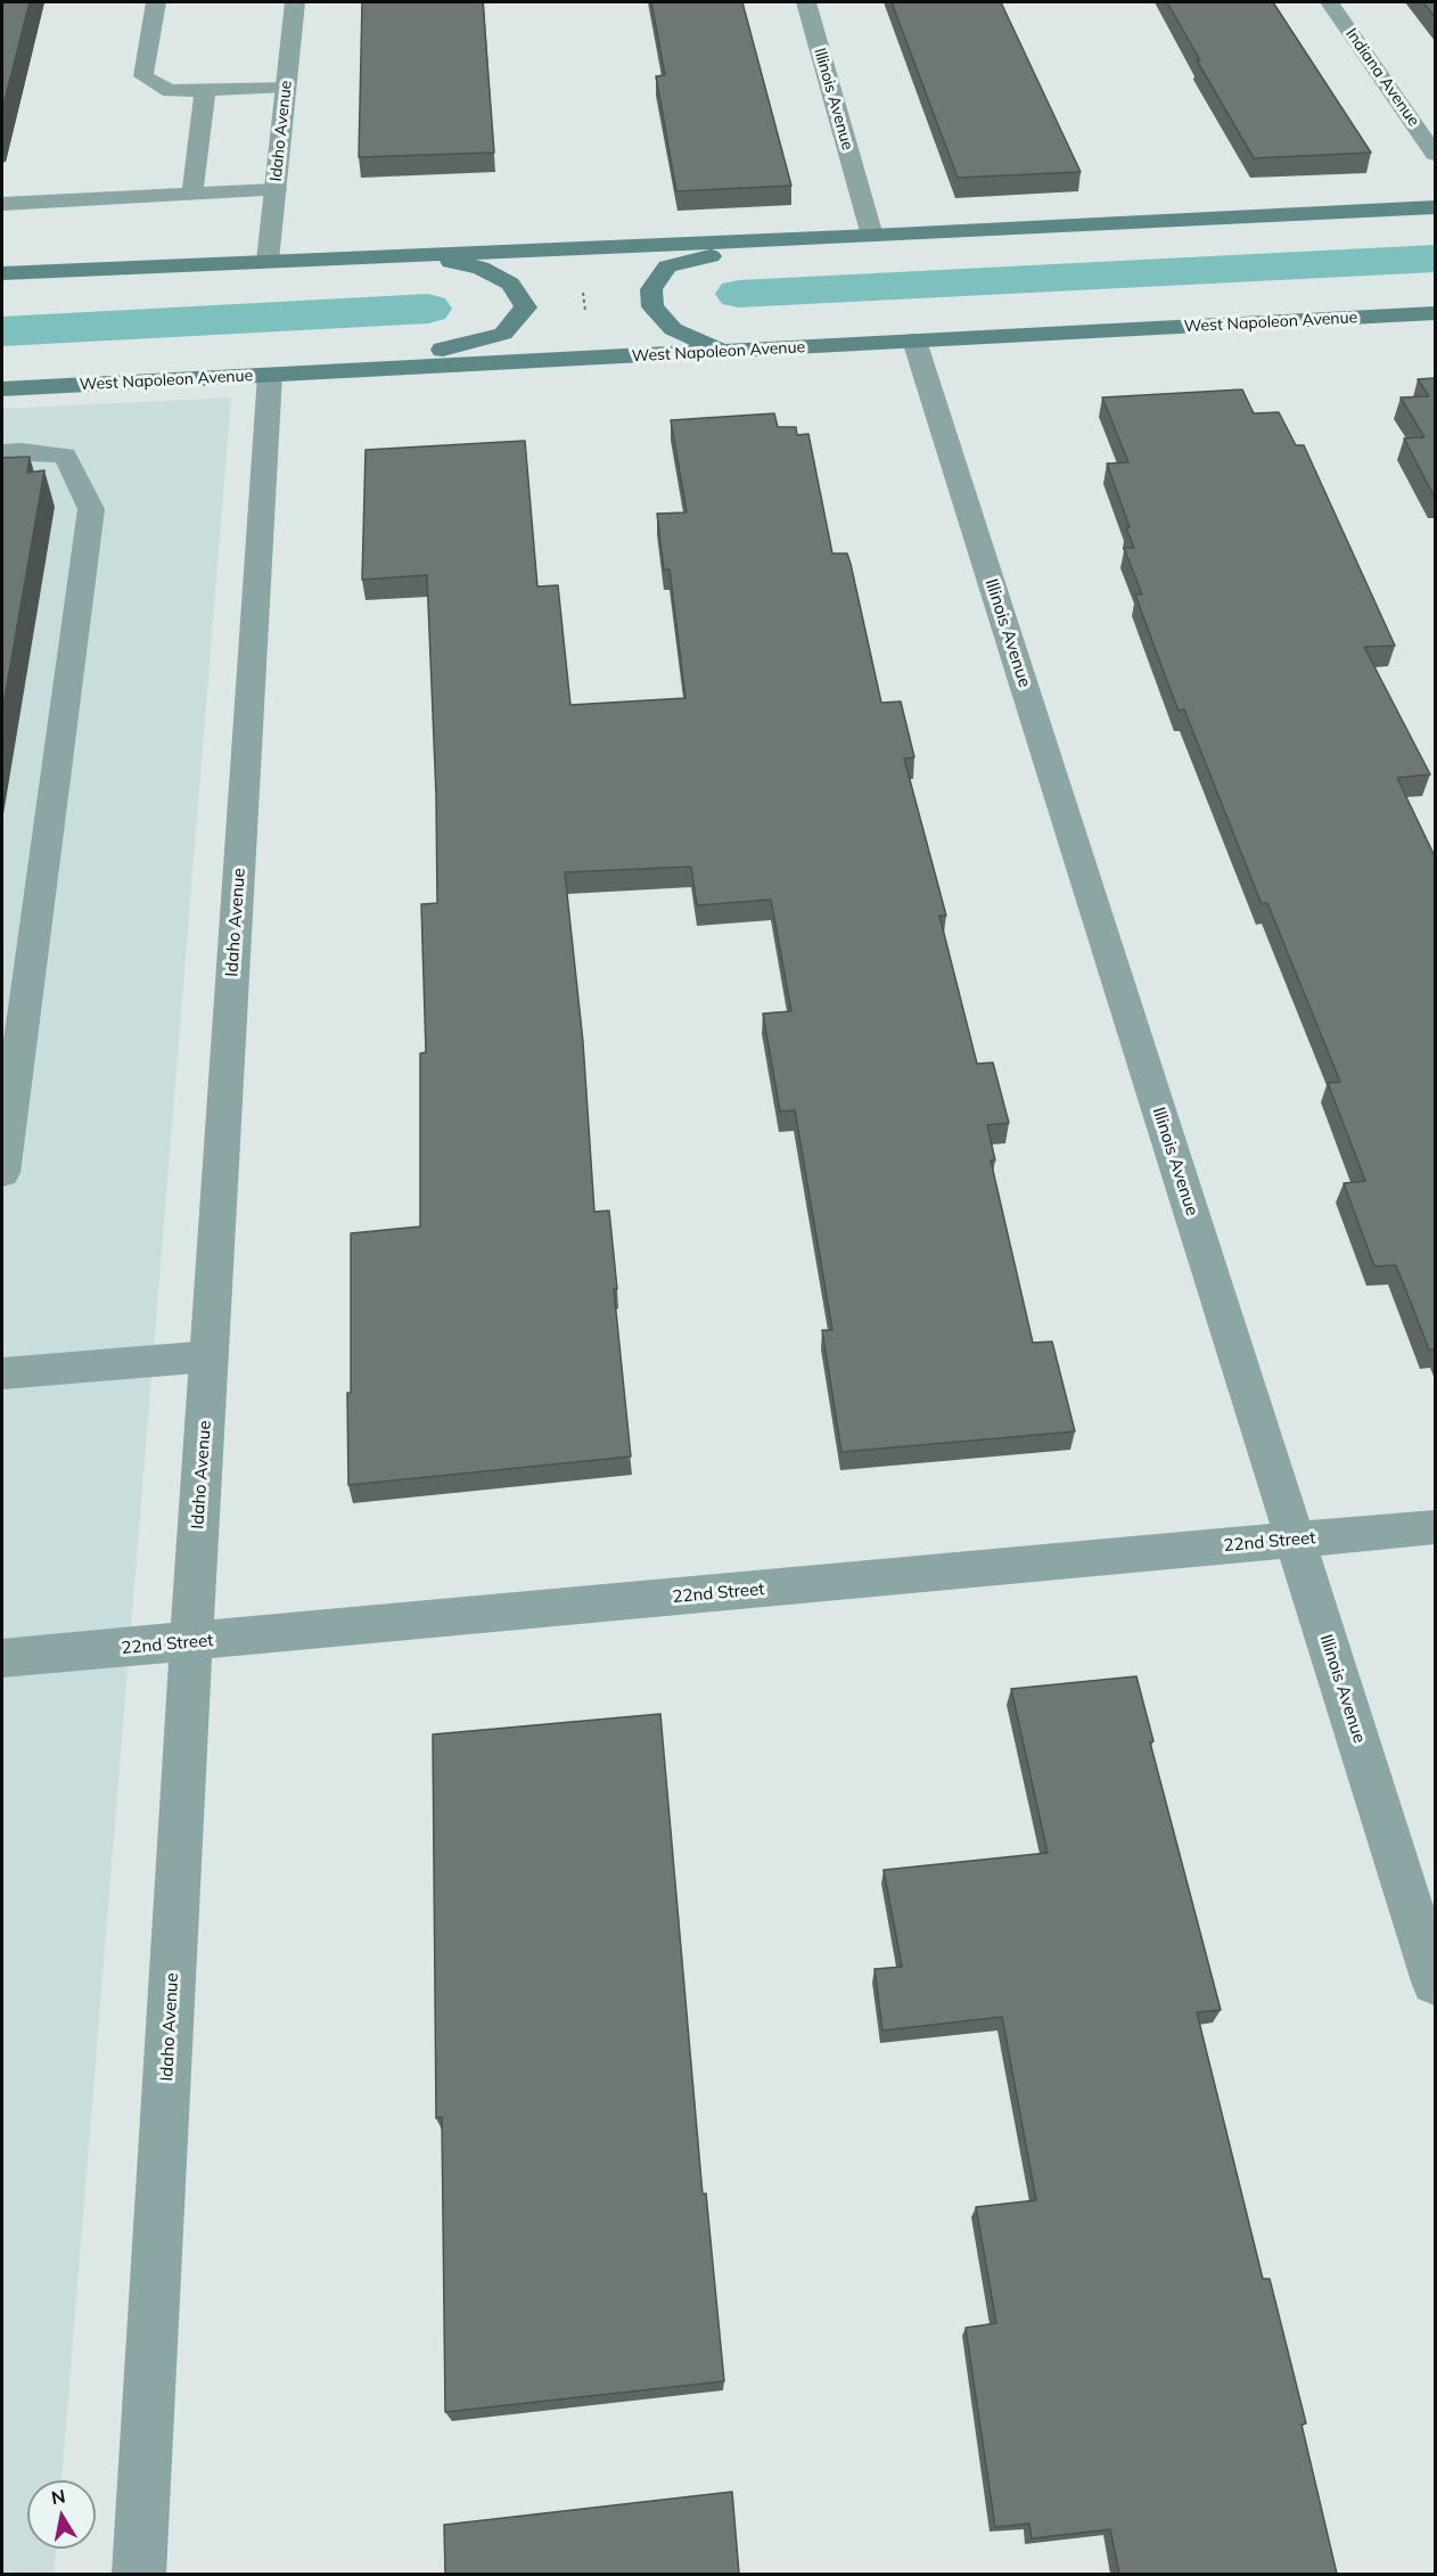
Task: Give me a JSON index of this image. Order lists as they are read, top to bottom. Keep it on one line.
{"streets":{"main road":["West Napoleon Avenue"],"street":["Indiana Avenue","Illinois Avenue","Idaho Avenue","22nd Street"]},"crossings":[["Illinois Avenue","West Napoleon Avenue"],["Illinois Avenue","22nd Street"],["Idaho Avenue","West Napoleon Avenue"],["Idaho Avenue","22nd Street"]],"north":"top"}
